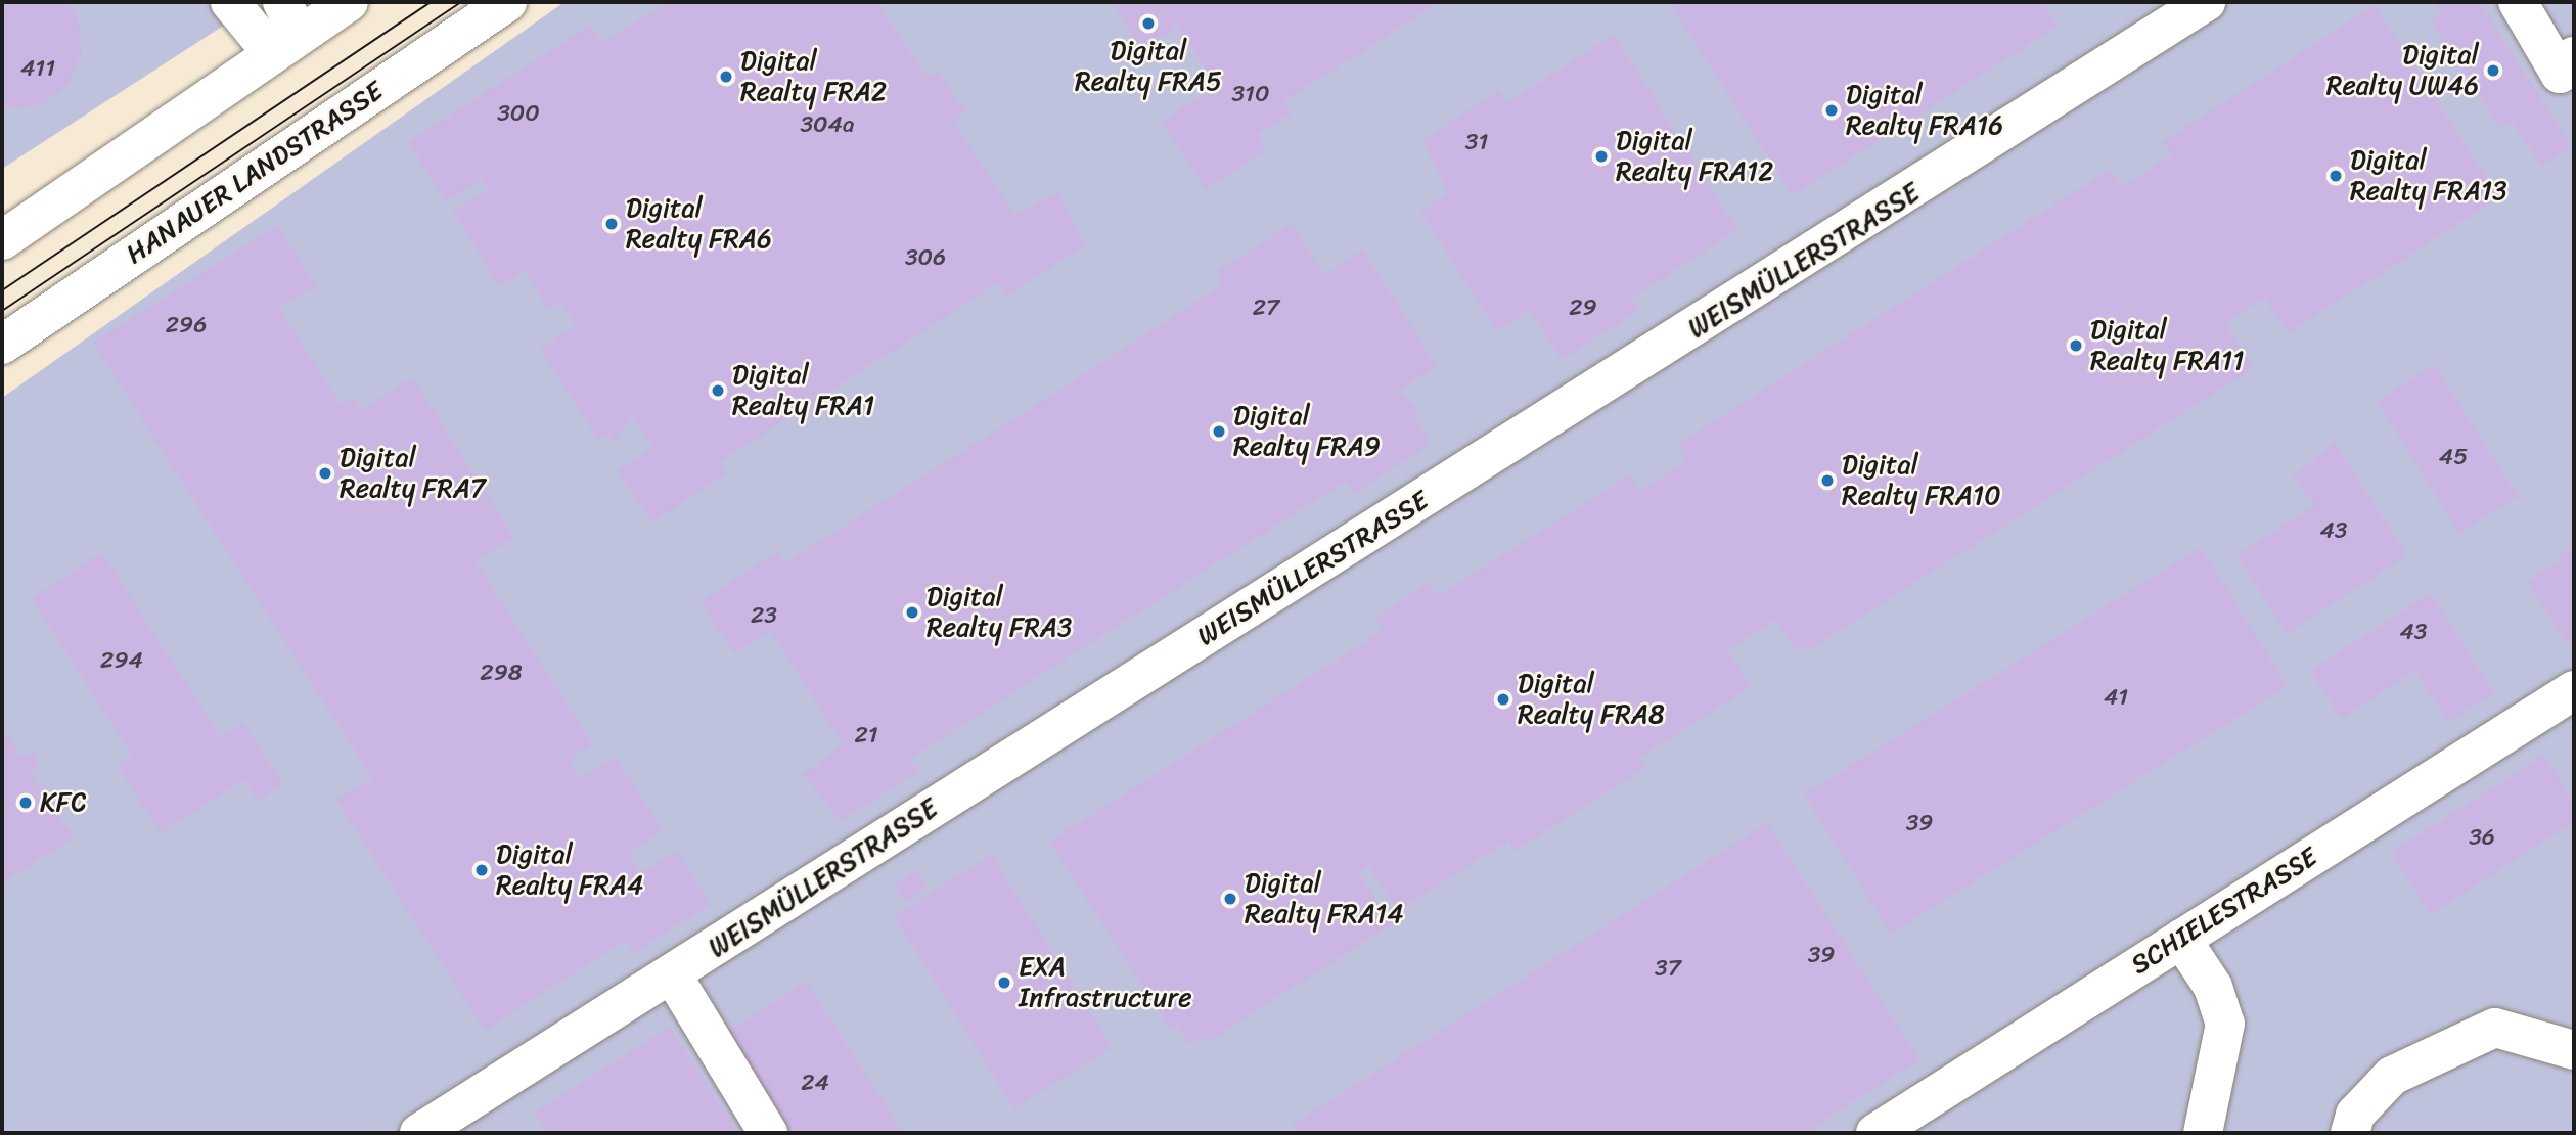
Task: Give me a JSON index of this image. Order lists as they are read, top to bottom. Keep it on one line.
{"streets":{"street":["HANAUER LANDSTRASSE","WEISMÜLLERSTRASSE","SCHIELESTRASSE"]},"places":["Digital Realty FRA5","Digital Realty UW46","Digital Realty FRA2","Digital Realty FRA16","Digital Realty FRA12","Digital Realty FRA13","Digital Realty FRA6","Digital Realty FRA11","Digital Realty FRA1","Digital Realty FRA9","Digital Realty FRA7","Digital Realty FRA10","Digital Realty FRA3","Digital Realty FRA8","KFC","Digital Realty FRA4","Digital Realty FRA14","EXA Infrastructure"],"house_numbers":["411","310","300","304a","31","306","27","29","296","45","43","23","43","294","298","41","21","39","36","39","37","24"]}
